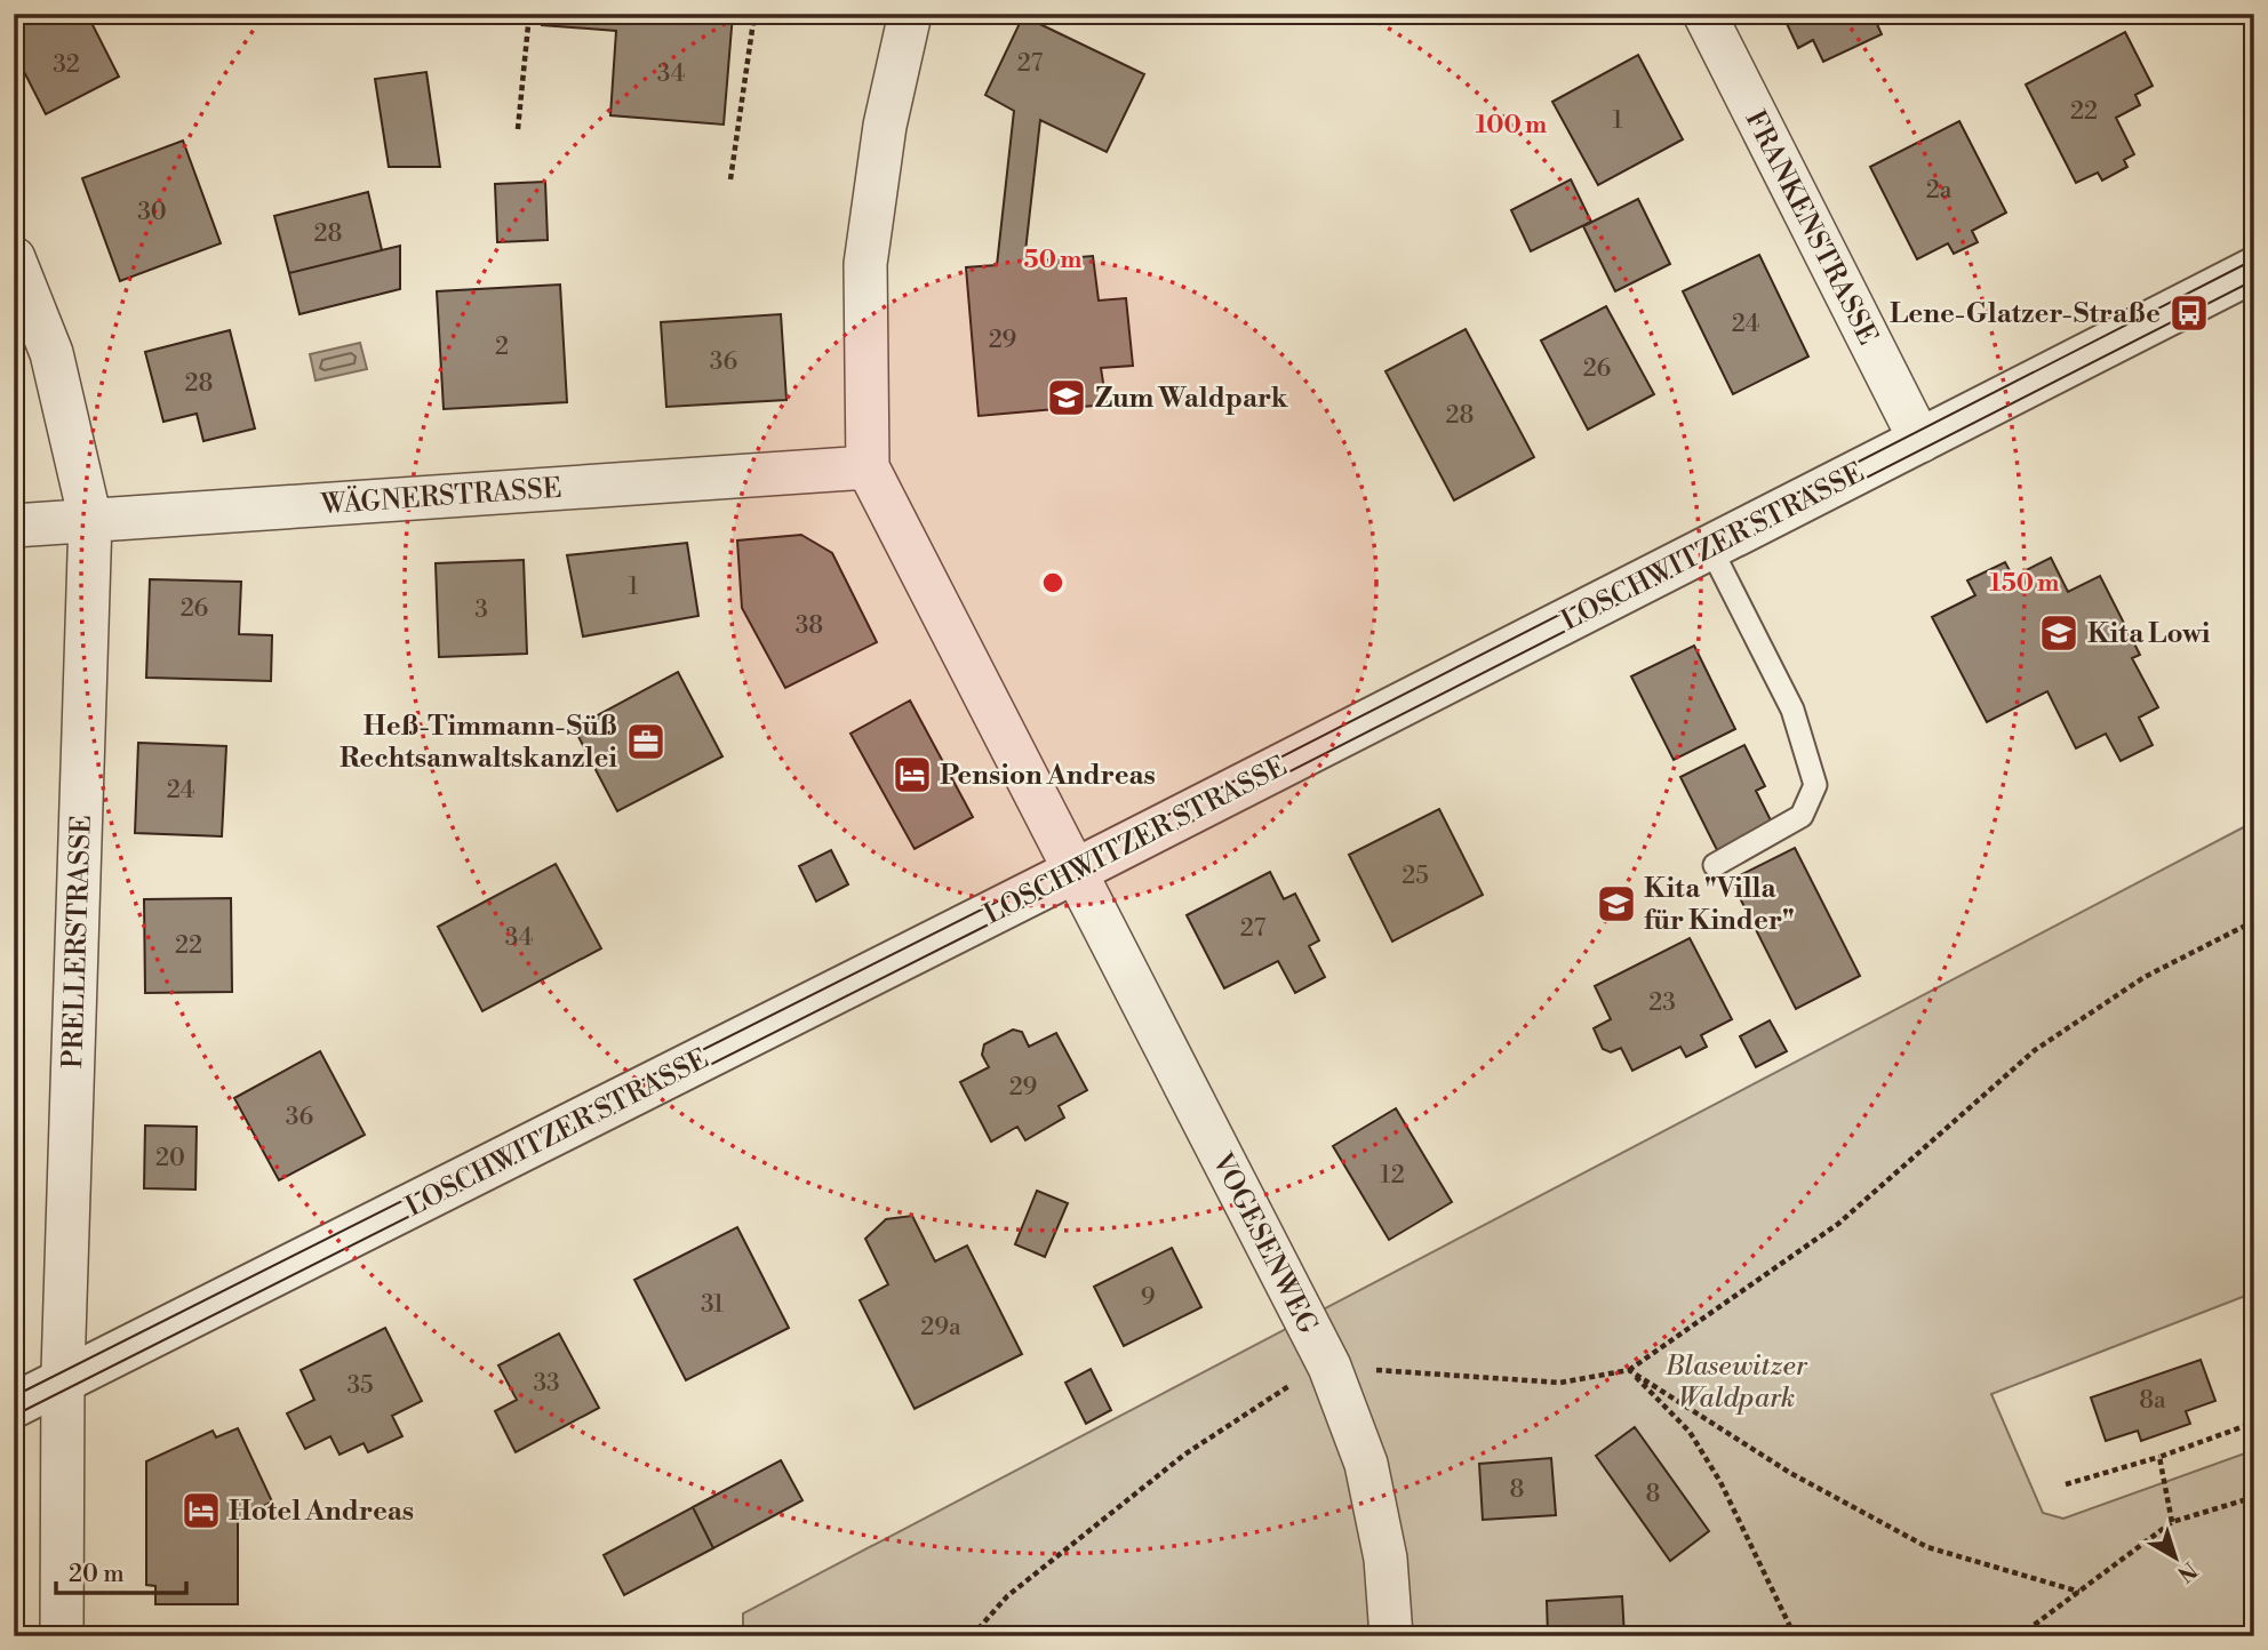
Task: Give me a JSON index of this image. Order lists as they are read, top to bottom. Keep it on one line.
{"streets":{"street":["FRANKENSTRASSE","WÄGNERSTRASSE","LOSCHWITZER STRASSE","PRELLERSTRASSE","VOGESENWEG"]},"crossings":[["FRANKENSTRASSE","LOSCHWITZER STRASSE"],["WÄGNERSTRASSE","PRELLERSTRASSE"],["WÄGNERSTRASSE","VOGESENWEG"],["LOSCHWITZER STRASSE","PRELLERSTRASSE"],["LOSCHWITZER STRASSE","VOGESENWEG"]],"parks":["Blasewitzer Waldpark"],"places":{"bus stop":["Lene-Glatzer-Straße"],"school or university":["Zum Waldpark","Kita Lowi","Kita \"Villa für Kinder\""],"office":["Heß-Timmann-Süß Rechtsanwaltskanzlei"],"hotel":["Pension Andreas","Hotel Andreas"]},"house_numbers":["27","32","34","22","1","2a","30","28","24","29","2","36","26","28","28","1","26","3","38","24","25","27","34","22","23","29","36","20","12","9","31","29a","33","35","8a","8","8"],"scale_bar":"20 m","north":"bottom right","rings":["100 m","50 m","150 m"]}
